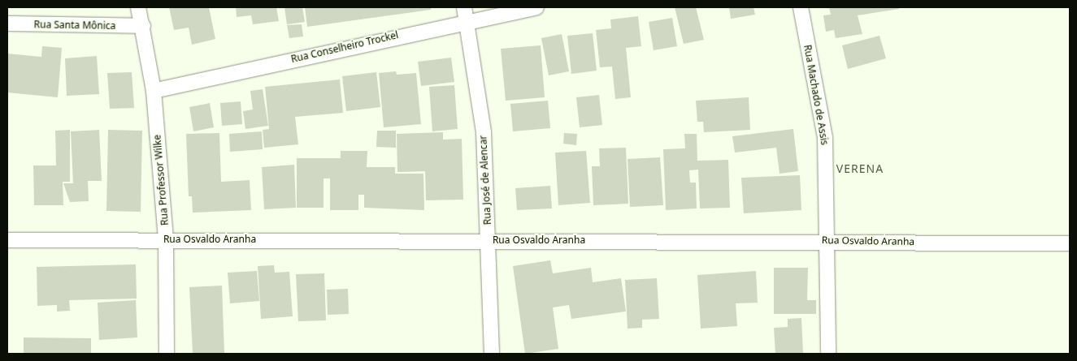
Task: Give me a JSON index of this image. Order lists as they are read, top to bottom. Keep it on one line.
{"streets":{"street":["Rua Santa Mônica","Rua Conselheiro Trockel","Rua Machado de Assis","Rua Professor Wilke","Rua José de Alencar","Rua Osvaldo Aranha"]},"crossings":[["Rua Santa Mônica","Rua Professor Wilke"],["Rua Conselheiro Trockel","Rua Professor Wilke"],["Rua Conselheiro Trockel","Rua José de Alencar"],["Rua Machado de Assis","Rua Osvaldo Aranha"],["Rua Professor Wilke","Rua Osvaldo Aranha"],["Rua José de Alencar","Rua Osvaldo Aranha"]],"districts":["VERENA"]}
